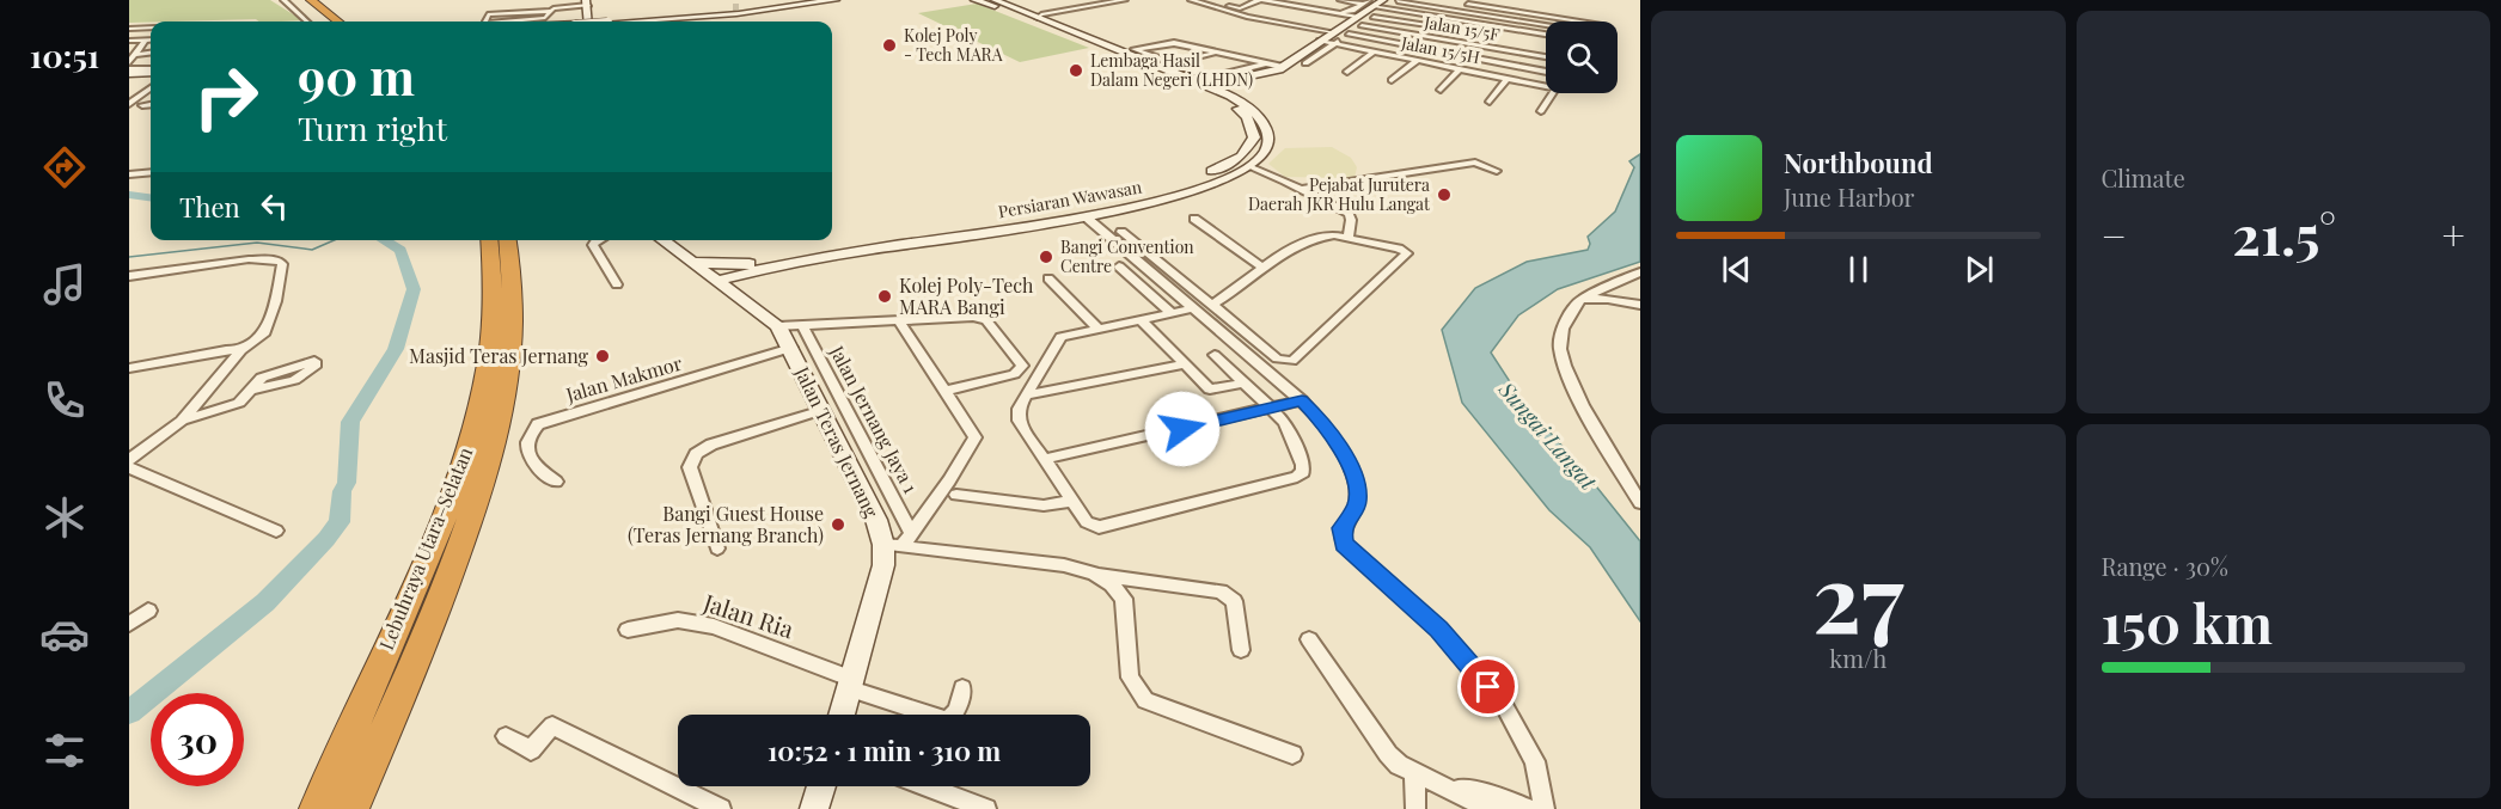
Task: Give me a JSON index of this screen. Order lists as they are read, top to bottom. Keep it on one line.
{"streets":{"highway":["Lebuhraya Utara–Selatan"],"main road":["Persiaran Wawasan","Jalan Teras Jernang"],"street":["Jalan 15/5F","Jalan 15/5H","Jalan Makmor","Jalan Jernang Jaya 1","Jalan Ria"]},"crossings":[["Persiaran Wawasan","Jalan Teras Jernang"],["Jalan Makmor","Jalan Teras Jernang"],["Jalan Jernang Jaya 1","Jalan Teras Jernang"],["Jalan Teras Jernang","Jalan Ria"]],"water":["Sungai Langat"],"places":["Kolej Poly - Tech MARA","Lembaga Hasil Dalam Negeri (LHDN)","Pejabat Jurutera Daerah JKR Hulu Langat","Bangi Convention Centre","Kolej Poly-Tech MARA Bangi","Masjid Teras Jernang","Bangi Guest House (Teras Jernang Branch)"],"page":{"tabs":"10:51","tile":["Climate",["27","km/h"],["Range · 30%","150 km"]],"turn":["90 m","Turn right"],"song":["Northbound","June Harbor"],"then":"Then","heat":["−","21.5°","+"],"limit":"30","trip":"10:52 · 1 min · 310 m"}}
